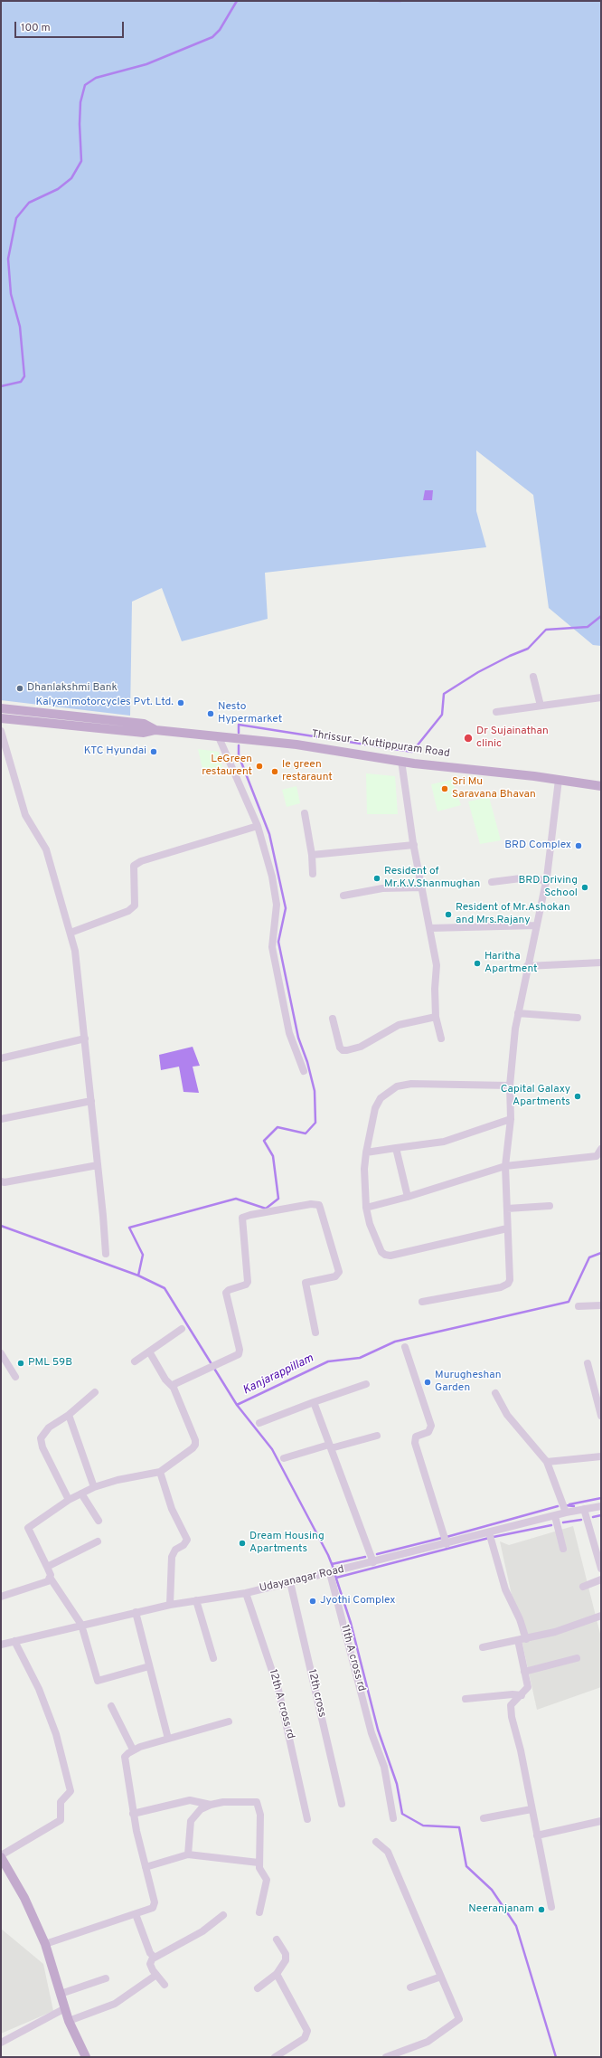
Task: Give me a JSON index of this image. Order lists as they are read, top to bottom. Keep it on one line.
{"streets":{"main road":["Thrissur – Kuttippuram Road"],"street":["Udayanagar Road","11th A cross rd","12th cross","12th A cross rd"]},"crossings":[["Udayanagar Road","11th A cross rd"],["Udayanagar Road","12th cross"],["Udayanagar Road","12th A cross rd"]],"water":["Kanjarappillam"],"places":["Dhanlakshmi Bank","Kalyan motorcycles Pvt. Ltd.","Nesto Hypermarket","Dr Sujainathan clinic","KTC Hyundai","LeGreen restaurent","le green restaraunt","Sri Mu Saravana Bhavan","BRD Complex","Resident of Mr.K.V.Shanmughan","BRD Driving School","Resident of Mr.Ashokan and Mrs.Rajany","Haritha Apartment","Capital Galaxy Apartments","PML 59B","Murugheshan Garden","Dream Housing Apartments","Jyothi Complex","Neeranjanam"],"scale_bar":"100 m"}
